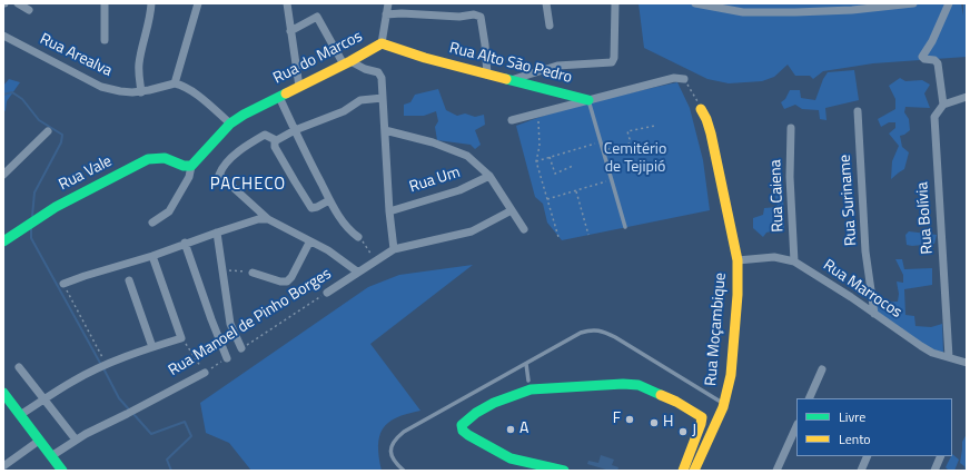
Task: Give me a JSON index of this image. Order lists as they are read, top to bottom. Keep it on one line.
{"streets":{"street":["Rua Arealva","Rua do Marcos","Rua Alto São Pedro","Rua Vale","Rua Um","Rua Caiena","Rua Suriname","Rua Bolívia","Rua Marrocos","Rua Manoel de Pinho Borges","Rua Moçambique"]},"crossings":[["Rua do Marcos","Rua Alto São Pedro"],["Rua Caiena","Rua Marrocos"],["Rua Suriname","Rua Marrocos"],["Rua Bolívia","Rua Marrocos"],["Rua Marrocos","Rua Moçambique"]],"districts":["PACHECO"],"parks":["Cemitério de Tejipió"],"places":["F","H","A","J"],"legend":["Livre","Lento"]}
